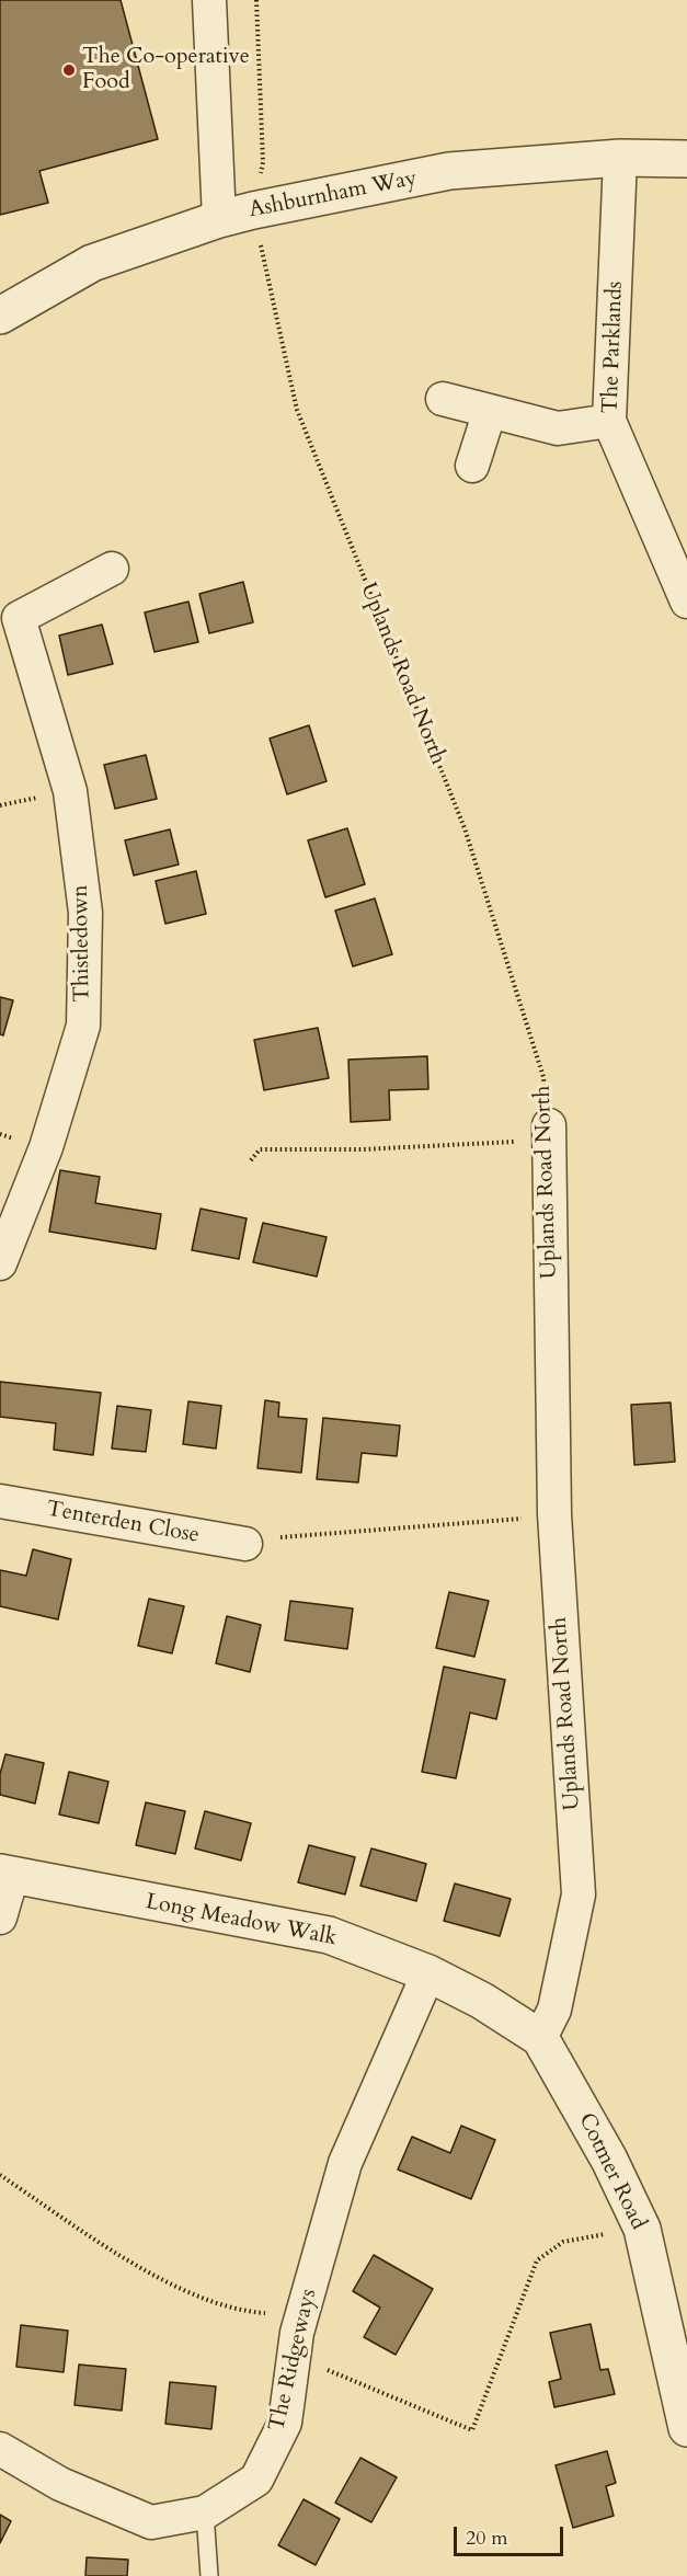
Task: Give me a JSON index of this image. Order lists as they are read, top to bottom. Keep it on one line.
{"streets":{"street":["Ashburnham Way","The Parklands","Uplands Road North","Thistledown","Tenterden Close","Long Meadow Walk","Cotmer Road","The Ridgeways"]},"crossings":[["Ashburnham Way","The Parklands"],["Ashburnham Way","Uplands Road North"],["Uplands Road North","Long Meadow Walk"],["Uplands Road North","Cotmer Road"],["Long Meadow Walk","Cotmer Road"],["Long Meadow Walk","The Ridgeways"]],"places":["The Co-operative Food"],"scale_bar":"20 m"}
